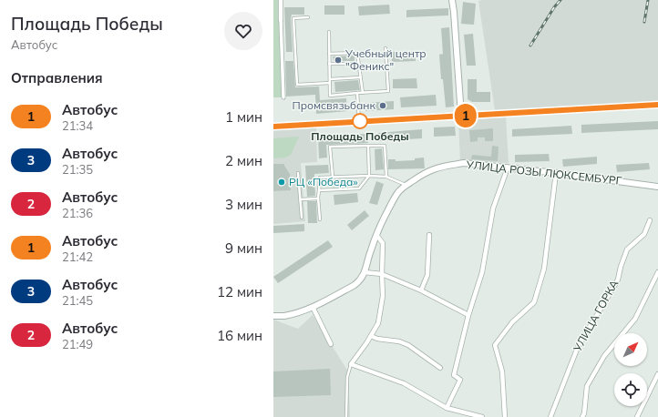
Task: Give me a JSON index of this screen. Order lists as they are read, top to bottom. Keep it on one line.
{"streets":{"street":["УЛИЦА РОЗЫ ЛЮКСЕМБУРГ","УЛИЦА ГОРКА"]},"places":["Учебный центр \"Феникс\"","Промсвязьбанк","Площадь Победы","РЦ «Победа»"],"lines":["bus line 1"],"north":"top right","page":{"heading":[["Площадь Победы","Автобус"],"Отправления"],"on_map":"1","list":[{"mark":"1","name":"Автобус","note":"21:34","value":"1 мин"},{"mark":"3","name":"Автобус","note":"21:35","value":"2 мин"},{"mark":"2","name":"Автобус","note":"21:36","value":"3 мин"},{"mark":"1","name":"Автобус","note":"21:42","value":"9 мин"},{"mark":"3","name":"Автобус","note":"21:45","value":"12 мин"},{"mark":"2","name":"Автобус","note":"21:49","value":"16 мин"}]}}
